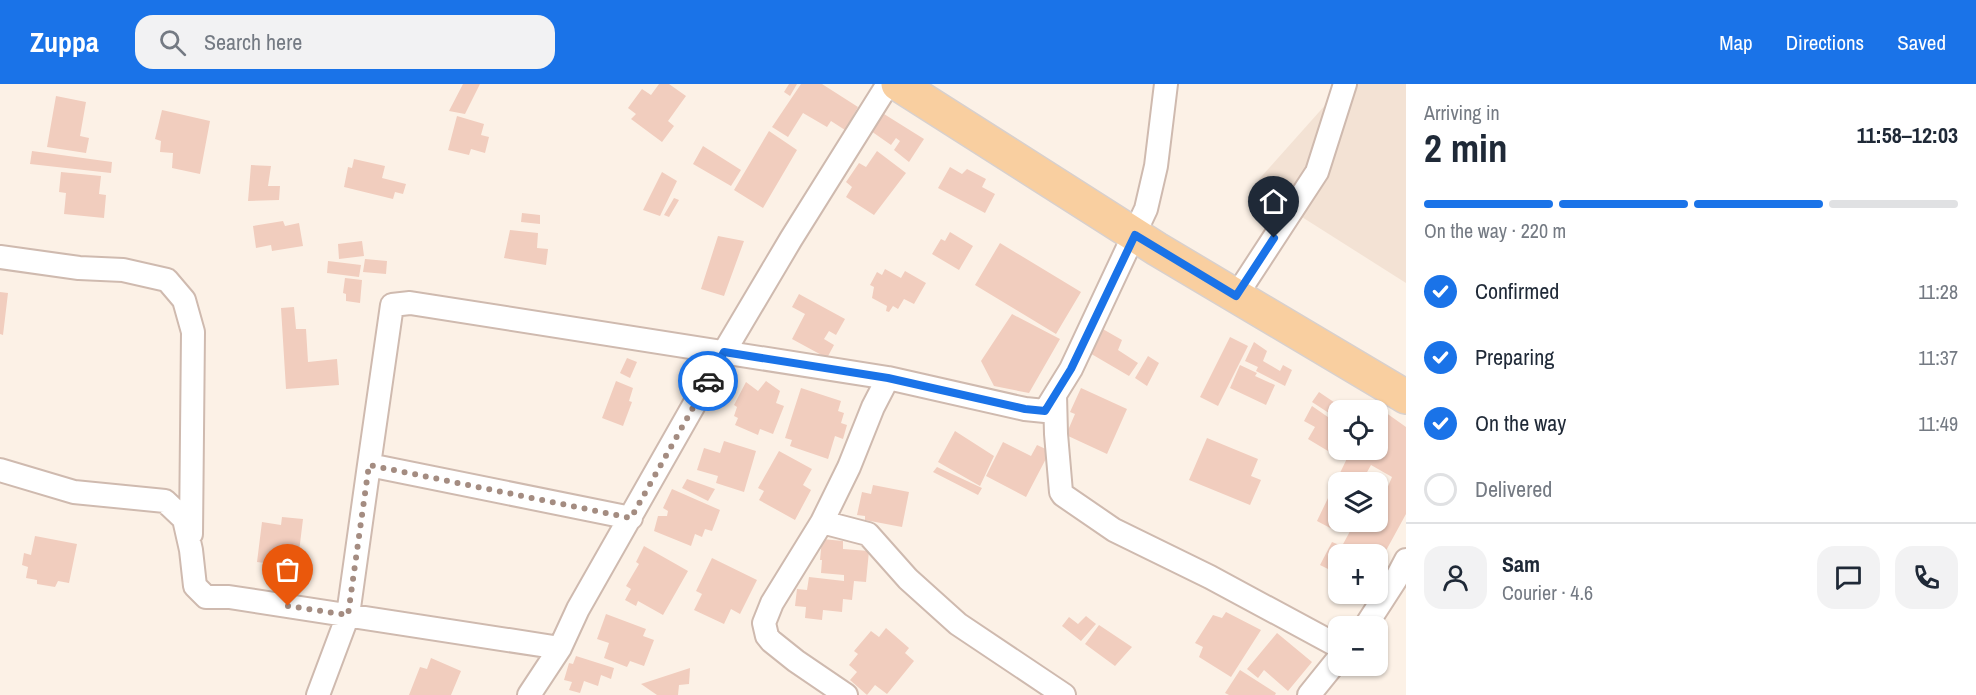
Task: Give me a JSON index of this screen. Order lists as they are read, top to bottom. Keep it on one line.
{"page":{"header":"Zuppa","search":"Search here","nav":["Map","Directions","Saved"],"heading":["2 min","Arriving in","11:58–12:03"],"panel":["Sam","Courier · 4.6"],"bar":"On the way · 220 m","list":[["Confirmed","11:28"],["Preparing","11:37"],["On the way","11:49"],"Delivered"],"map_buttons":["+","−"]}}
